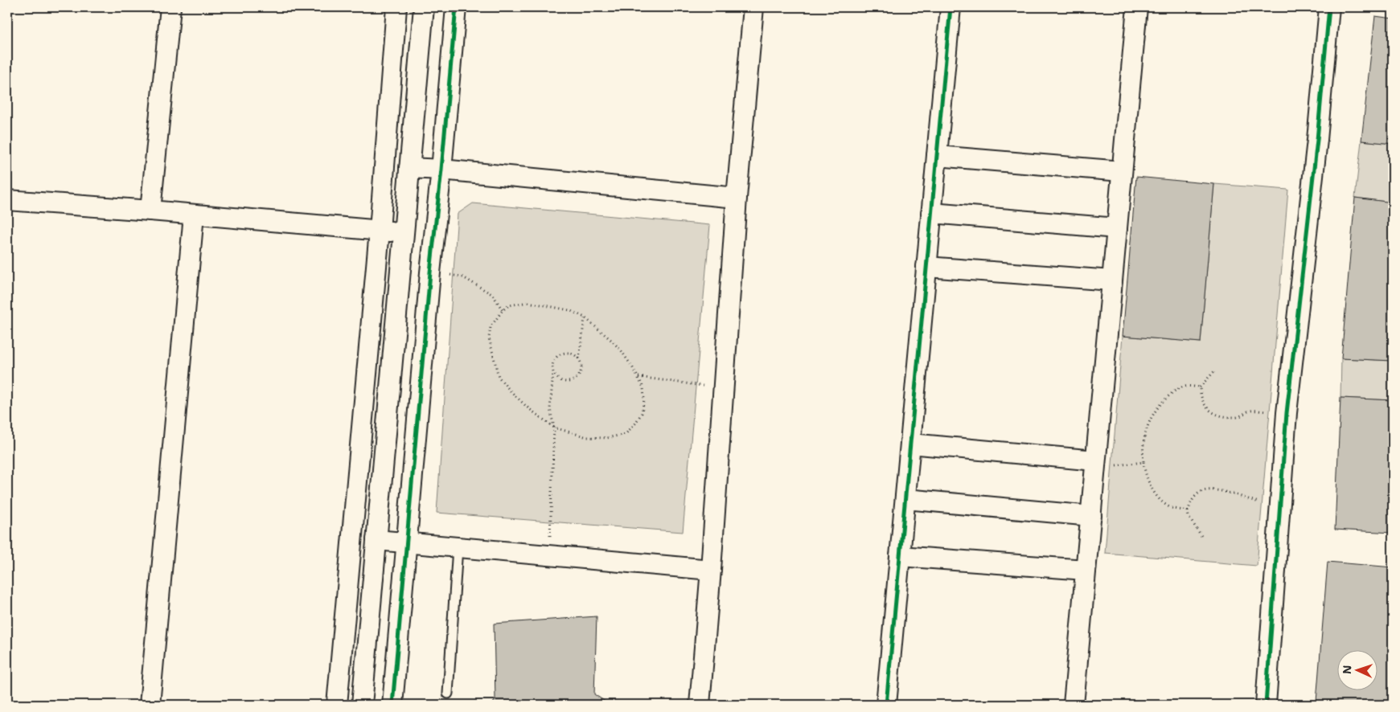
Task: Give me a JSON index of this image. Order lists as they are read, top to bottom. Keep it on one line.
{"north":"left"}
